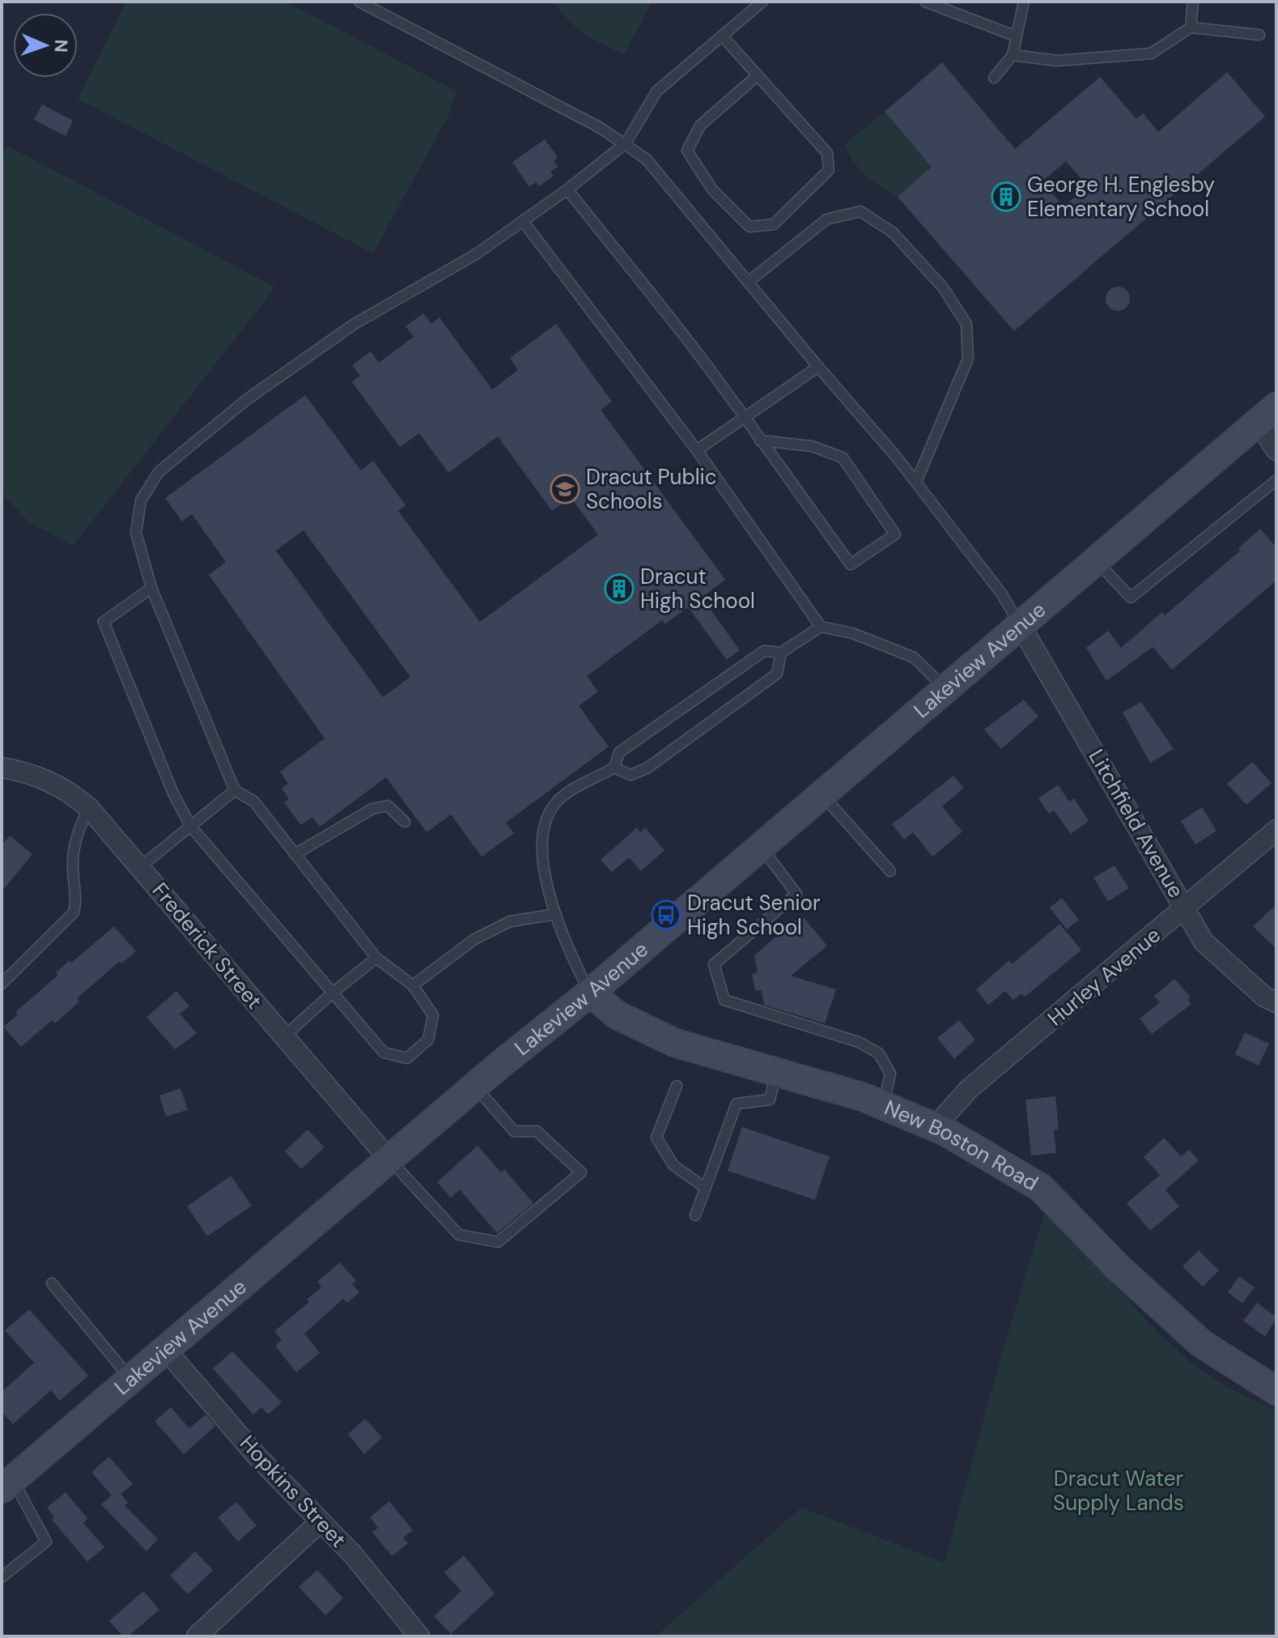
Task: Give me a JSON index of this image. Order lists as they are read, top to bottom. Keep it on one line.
{"streets":{"main road":["Lakeview Avenue","New Boston Road"],"street":["Litchfield Avenue","Frederick Street","Hurley Avenue","Hopkins Street"]},"crossings":[["Lakeview Avenue","Litchfield Avenue"],["Lakeview Avenue","Frederick Street"],["Lakeview Avenue","New Boston Road"],["Lakeview Avenue","Hopkins Street"],["Litchfield Avenue","Hurley Avenue"],["Hurley Avenue","New Boston Road"]],"parks":["Dracut Water Supply Lands"],"places":{"building":["George H. Englesby Elementary School","Dracut High School"],"school or university":["Dracut Public Schools"],"bus stop":["Dracut Senior High School"]},"north":"right"}
